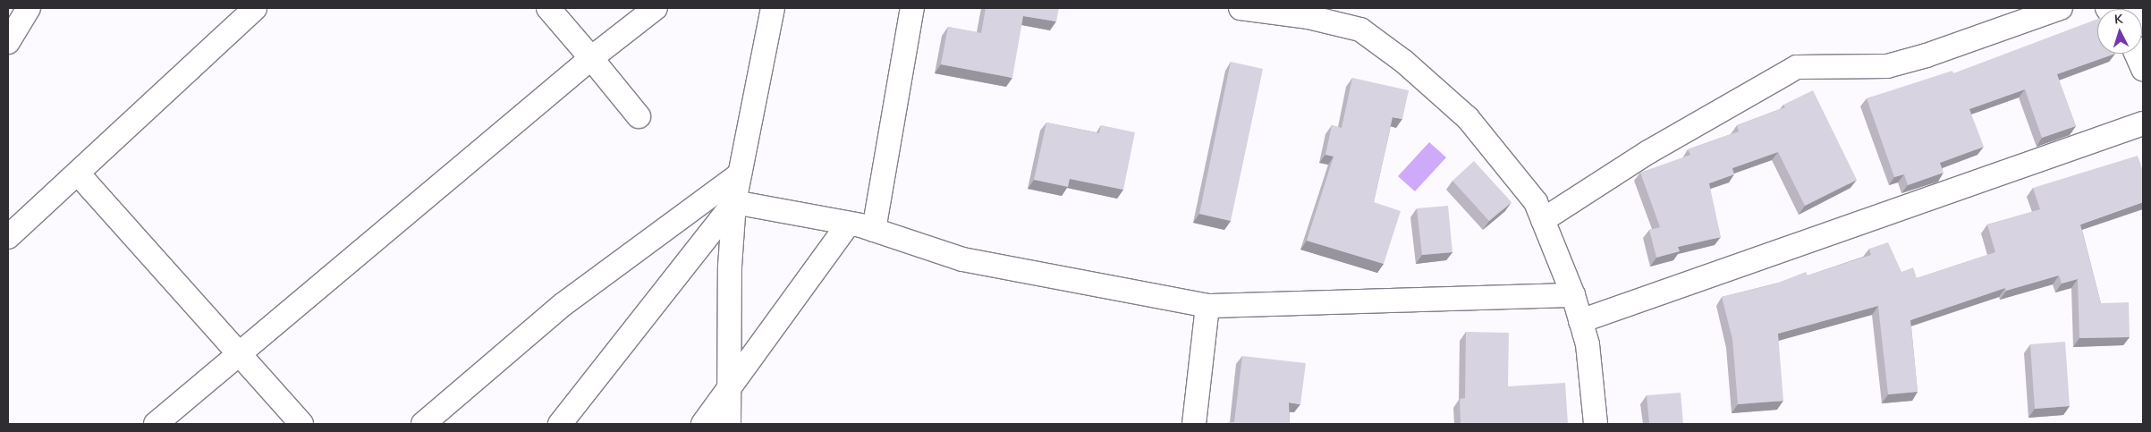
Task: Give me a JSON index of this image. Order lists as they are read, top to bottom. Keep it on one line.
{"north":"top"}
